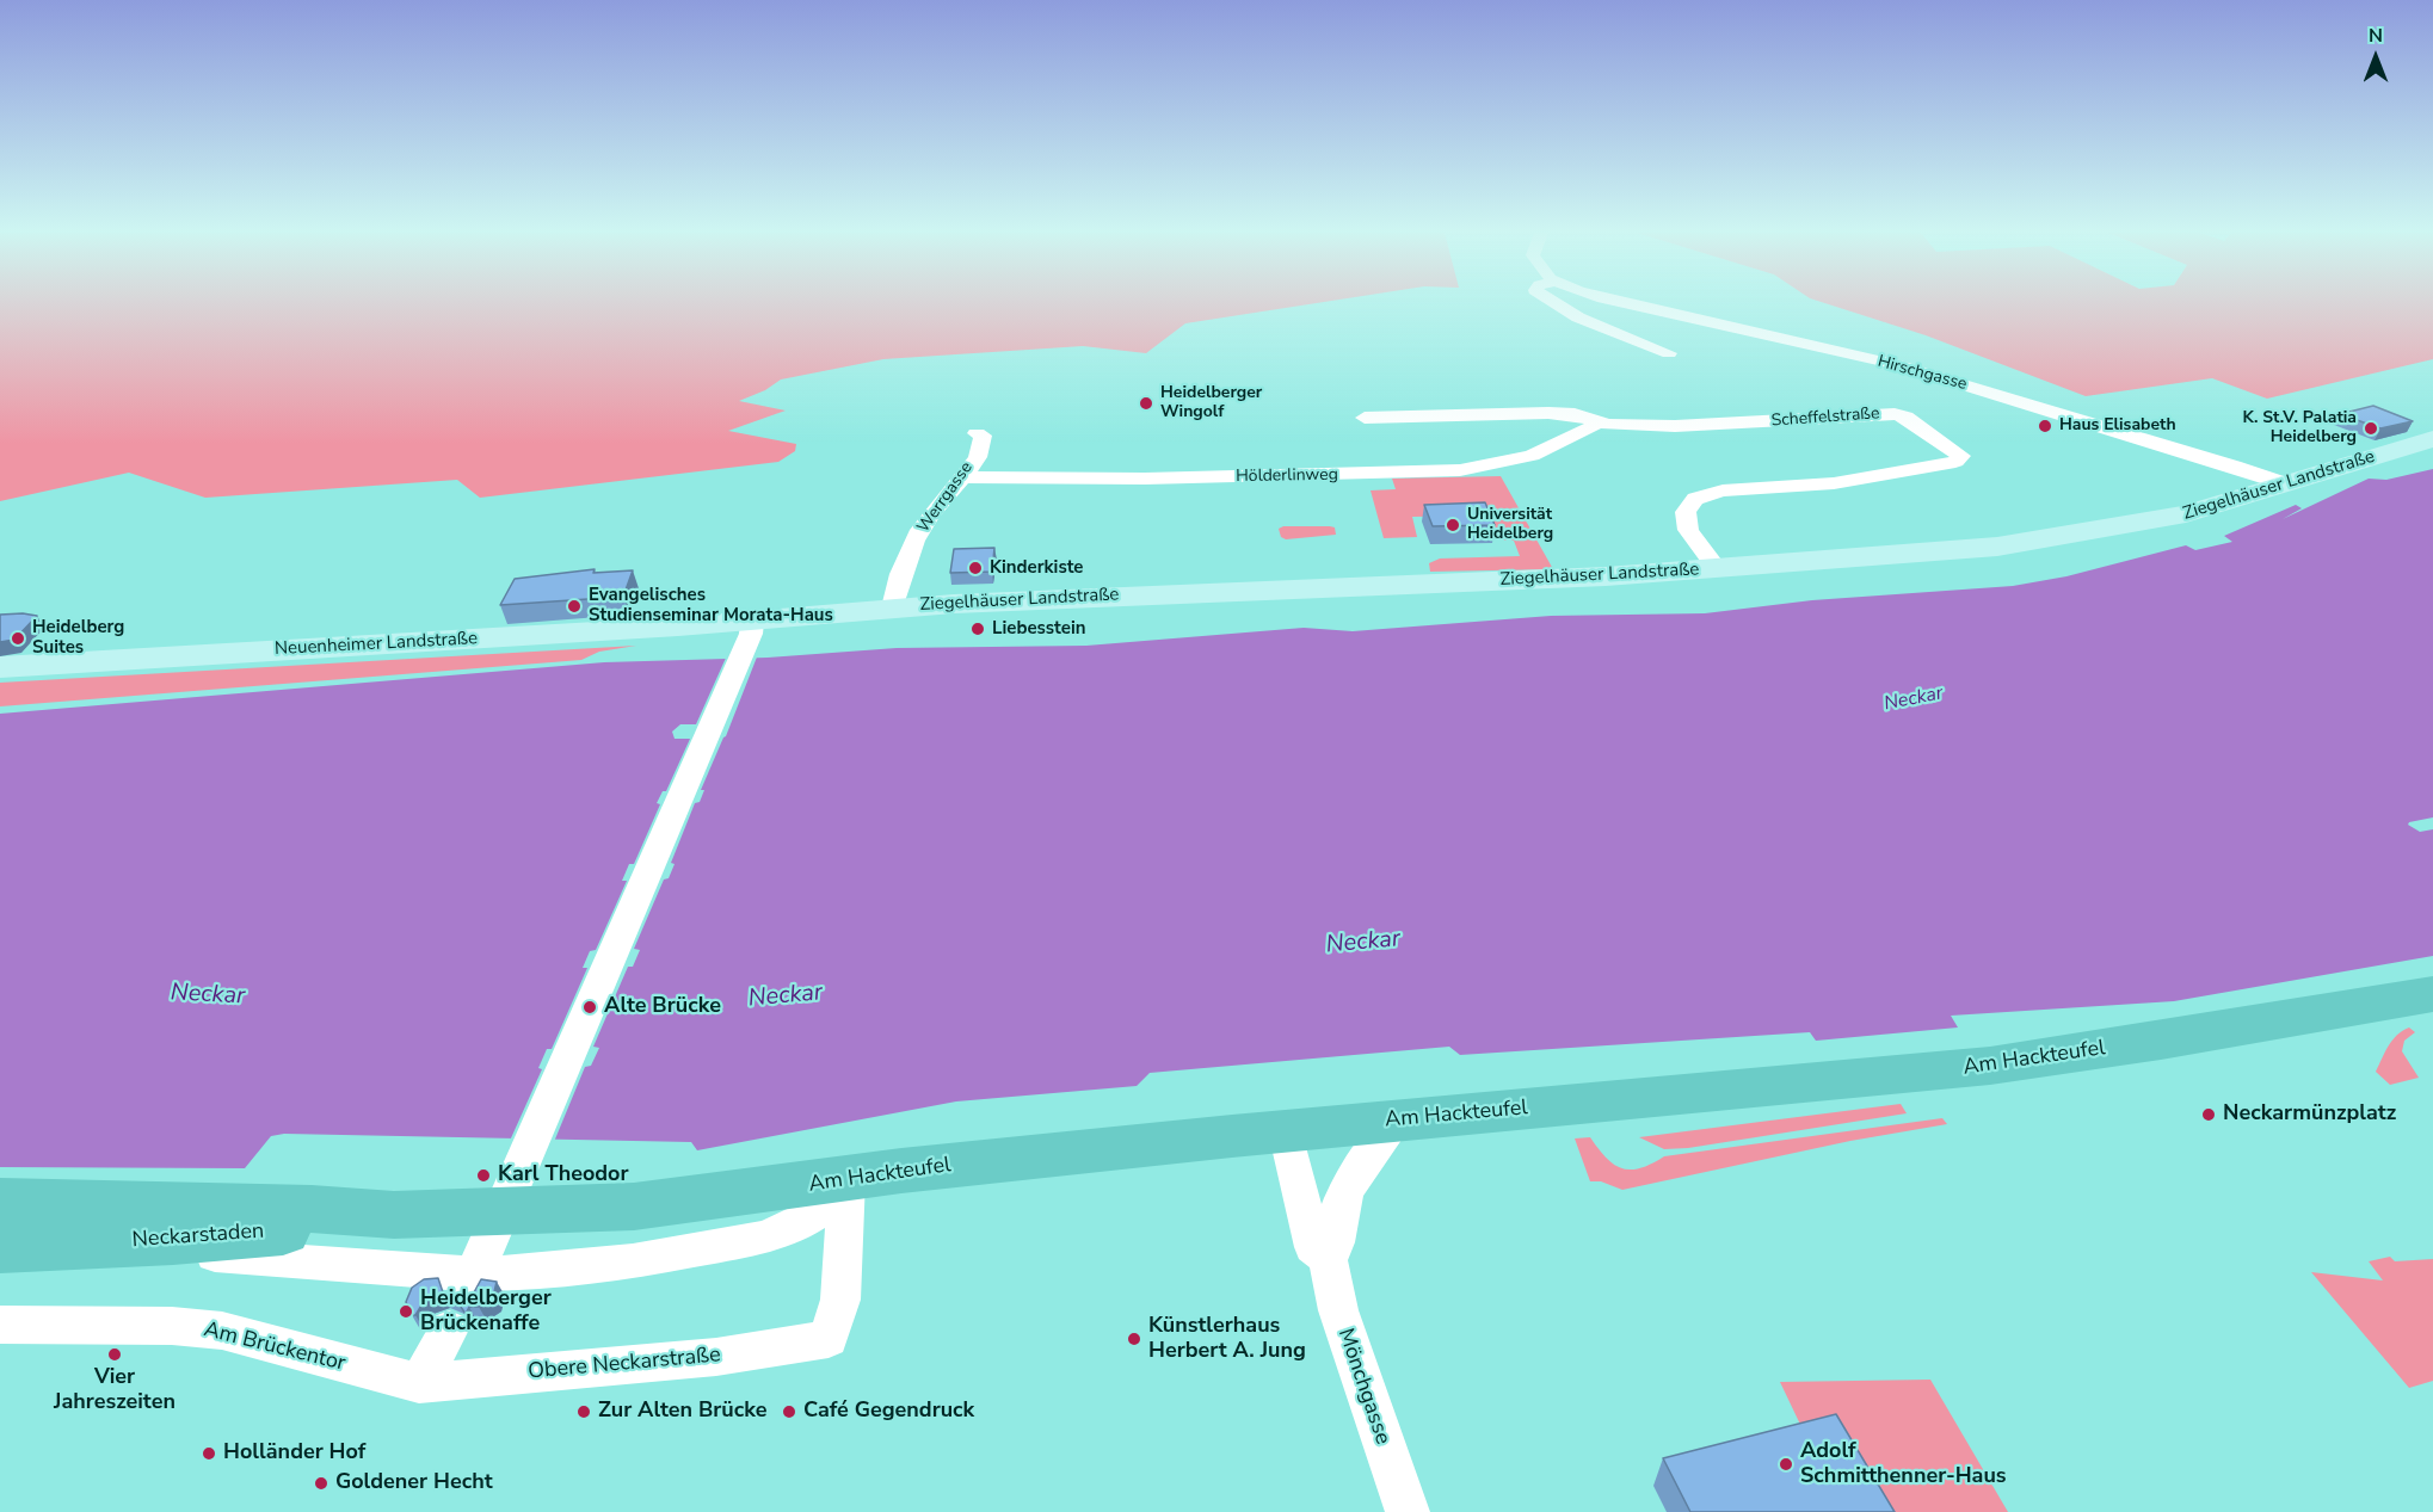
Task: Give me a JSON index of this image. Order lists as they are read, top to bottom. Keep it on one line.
{"streets":{"main road":["Ziegelhäuser Landstraße","Neuenheimer Landstraße","Am Hackteufel","Neckarstaden"],"street":["Hirschgasse","Scheffelstraße","Hölderlinweg","Werrgasse","Am Brückentor","Obere Neckarstraße","Mönchgasse"]},"crossings":[["Hirschgasse","Ziegelhäuser Landstraße"],["Scheffelstraße","Hölderlinweg"],["Scheffelstraße","Ziegelhäuser Landstraße"],["Hölderlinweg","Werrgasse"],["Ziegelhäuser Landstraße","Werrgasse"],["Ziegelhäuser Landstraße","Neuenheimer Landstraße"],["Am Hackteufel","Neckarstaden"],["Am Hackteufel","Obere Neckarstraße"],["Am Hackteufel","Mönchgasse"],["Am Brückentor","Obere Neckarstraße"]],"water":["Neckar"],"places":["Heidelberger Wingolf","Haus Elisabeth","K. St.V. Palatia Heidelberg","Universität Heidelberg","Kinderkiste","Evangelisches Studienseminar Morata-Haus","Liebesstein","Heidelberg Suites","Alte Brücke","Neckarmünzplatz","Karl Theodor","Heidelberger Brückenaffe","Künstlerhaus Herbert A. Jung","Vier Jahreszeiten","Zur Alten Brücke","Café Gegendruck","Holländer Hof","Adolf Schmitthenner-Haus","Goldener Hecht"],"north":"top"}
